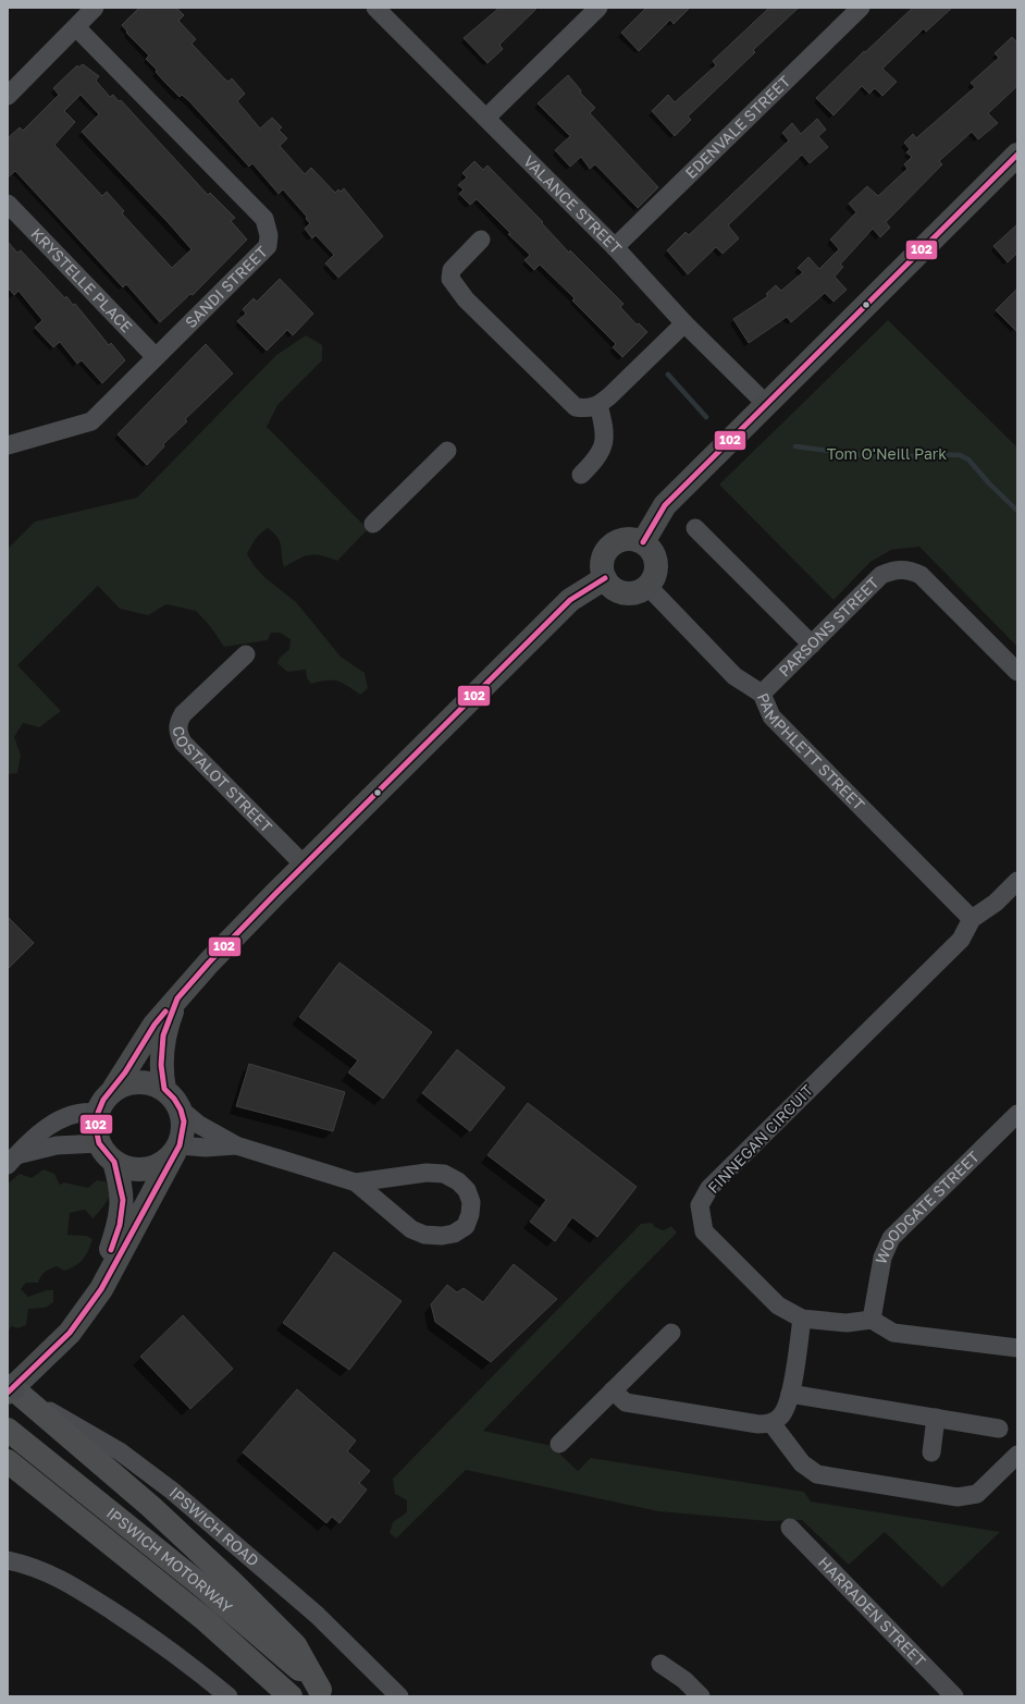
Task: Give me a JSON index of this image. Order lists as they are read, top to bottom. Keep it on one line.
{"streets":{"highway":["IPSWICH MOTORWAY"],"street":["EDENVALE STREET","VALANCE STREET","KRYSTELLE PLACE","SANDI STREET","PARSONS STREET","PAMPHLETT STREET","COSTALOT STREET","FINNEGAN CIRCUIT","WOODGATE STREET","IPSWICH ROAD","HARRADEN STREET"]},"crossings":[["EDENVALE STREET","VALANCE STREET"],["KRYSTELLE PLACE","SANDI STREET"],["PARSONS STREET","PAMPHLETT STREET"],["PAMPHLETT STREET","FINNEGAN CIRCUIT"],["FINNEGAN CIRCUIT","WOODGATE STREET"]],"parks":["Tom O'Neill Park"],"lines":["transit line 102"]}
